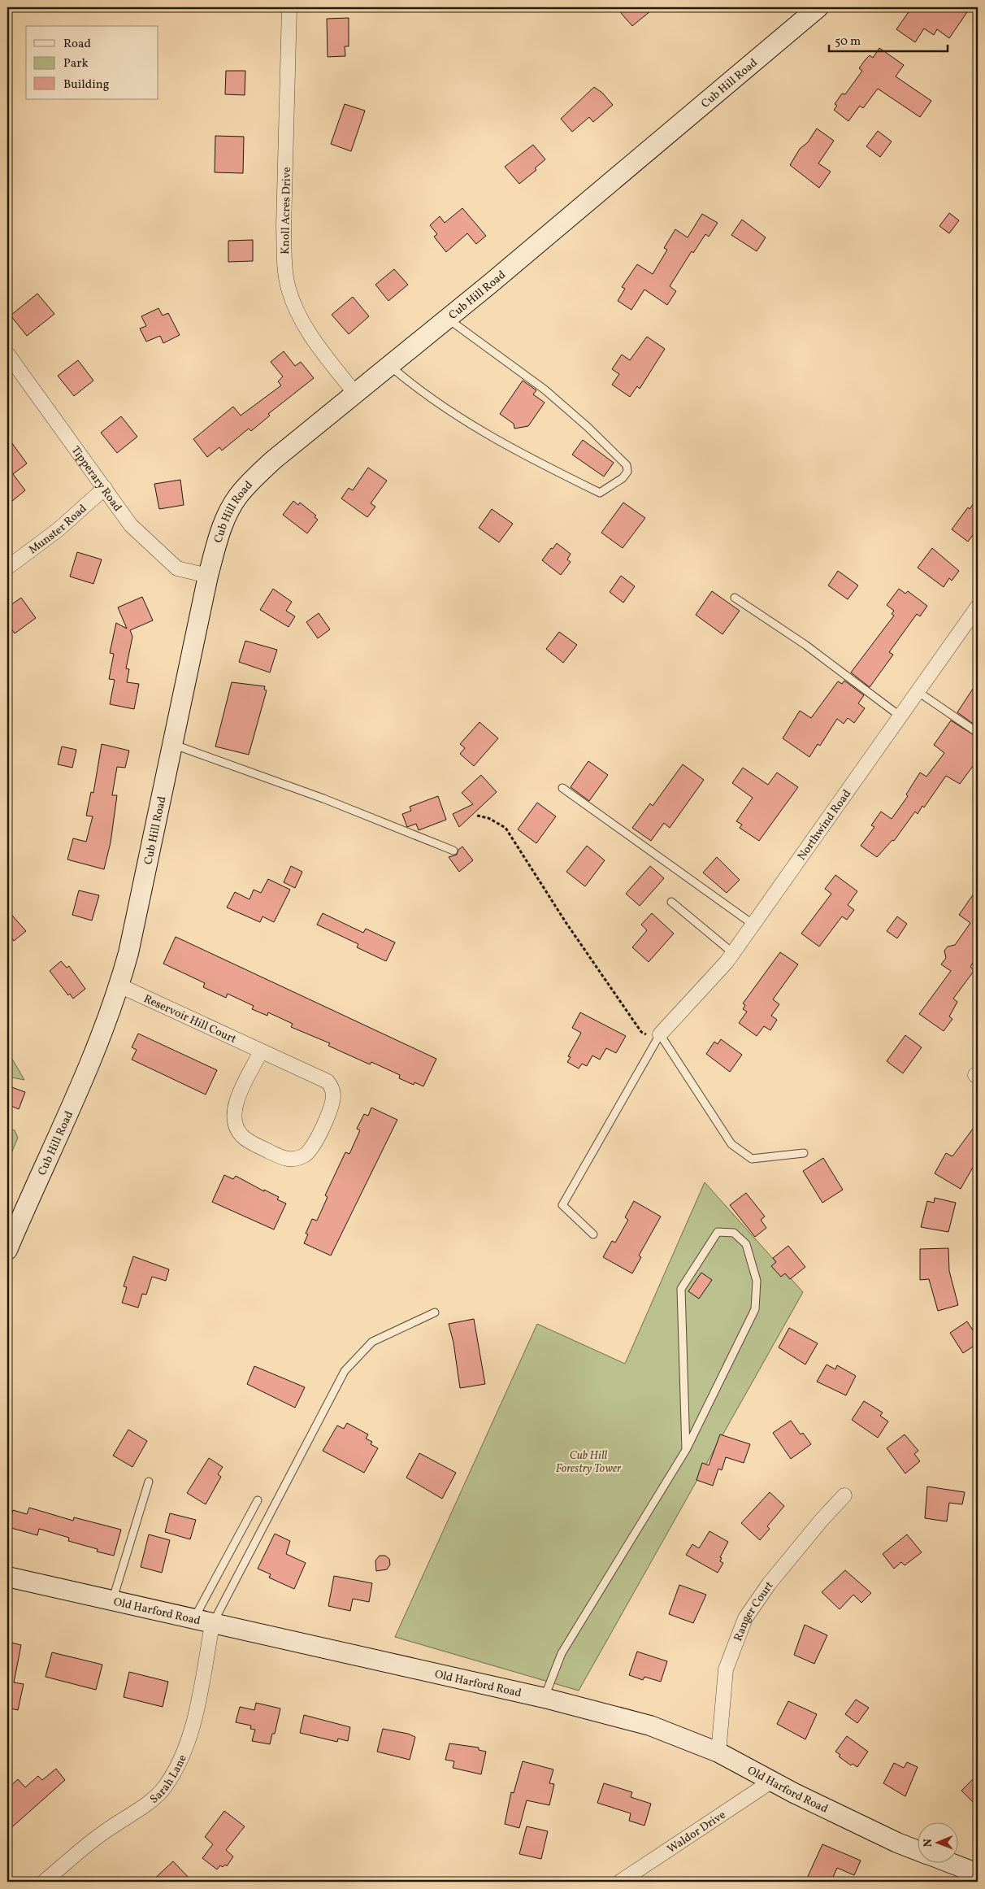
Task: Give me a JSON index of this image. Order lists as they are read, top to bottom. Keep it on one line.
{"streets":{"street":["Cub Hill Road","Knoll Acres Drive","Tipperary Road","Munster Road","Northwind Road","Reservoir Hill Court","Old Harford Road","Ranger Court","Sarah Lane","Waldor Drive"]},"crossings":[["Cub Hill Road","Knoll Acres Drive"],["Cub Hill Road","Tipperary Road"],["Cub Hill Road","Reservoir Hill Court"],["Tipperary Road","Munster Road"],["Old Harford Road","Ranger Court"],["Old Harford Road","Sarah Lane"],["Old Harford Road","Waldor Drive"]],"parks":["Cub Hill Forestry Tower"],"legend":["Road","Park","Building"],"scale_bar":"50 m","north":"left"}
